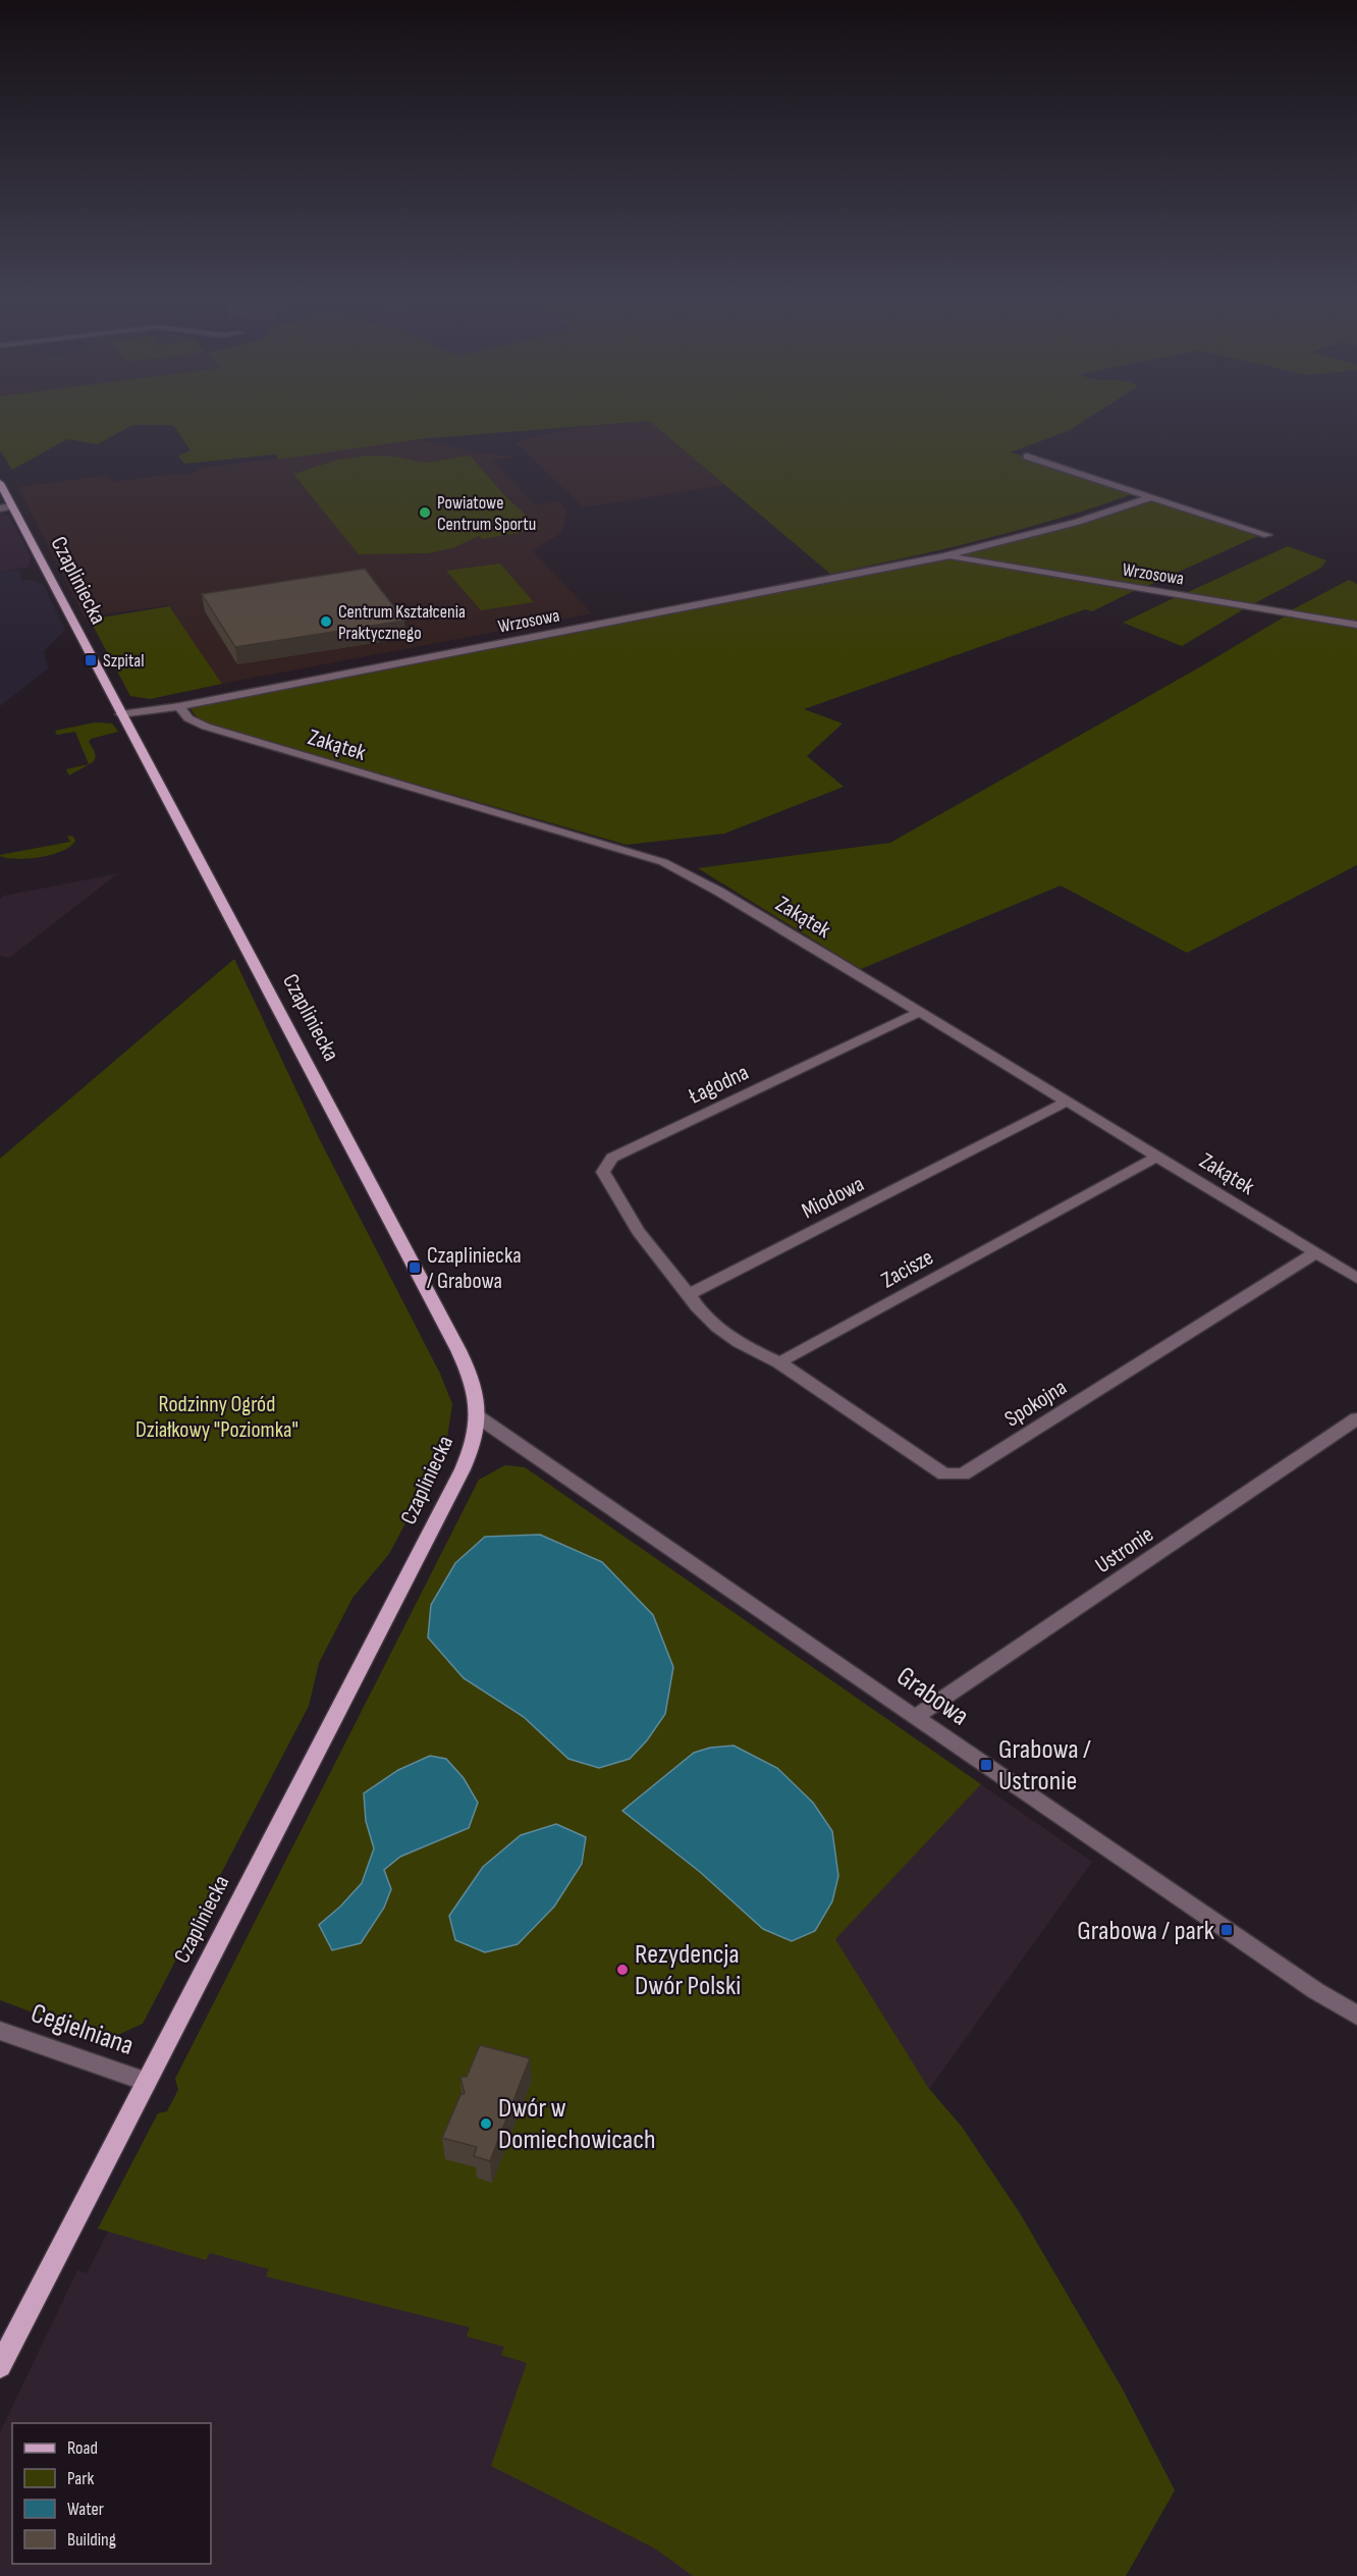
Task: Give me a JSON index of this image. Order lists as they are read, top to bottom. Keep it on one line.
{"streets":{"main road":["Czapliniecka"],"street":["Wrzosowa","Zakątek","Łagodna","Miodowa","Zacisze","Spokojna","Ustronie","Grabowa","Cegielniana"]},"crossings":[["Wrzosowa","Czapliniecka"],["Wrzosowa","Zakątek"],["Czapliniecka","Grabowa"],["Czapliniecka","Cegielniana"],["Zakątek","Łagodna"],["Zakątek","Miodowa"],["Zakątek","Zacisze"],["Zakątek","Spokojna"],["Łagodna","Miodowa"],["Zacisze","Spokojna"],["Ustronie","Grabowa"]],"parks":["Rodzinny Ogród Działkowy \"Poziomka\""],"places":{"other":["Powiatowe Centrum Sportu","Centrum Kształcenia Praktycznego","Rezydencja Dwór Polski","Dwór w Domiechowicach"],"transit":["Szpital","Czapliniecka / Grabowa","Grabowa / Ustronie","Grabowa / park"]},"legend":["Road","Park","Water","Building"]}
